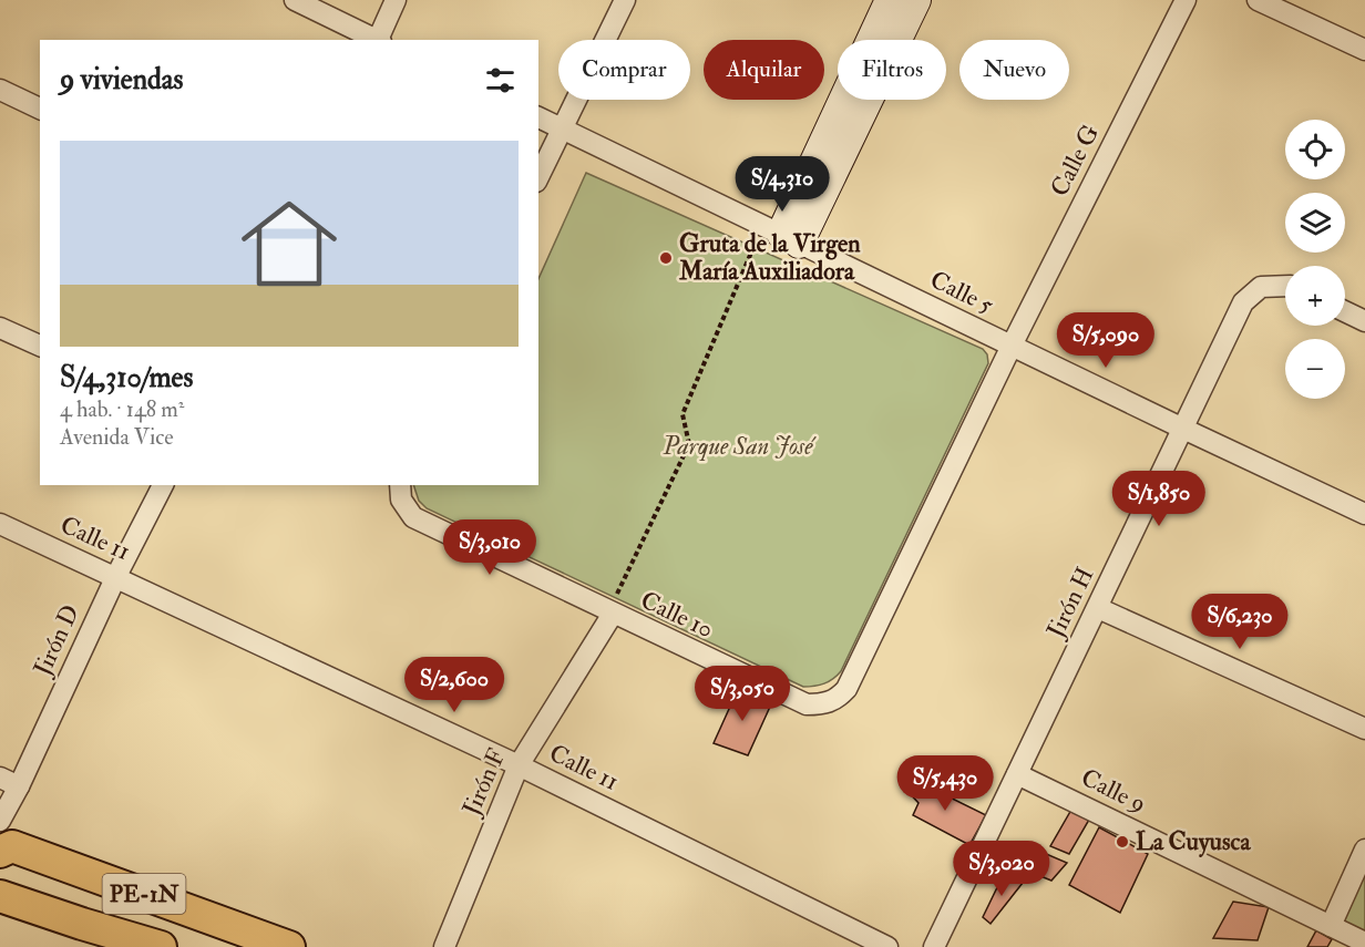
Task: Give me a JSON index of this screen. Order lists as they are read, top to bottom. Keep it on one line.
{"streets":{"main road":["PE-1N"],"street":["Calle G","Calle 5","Calle 11","Jirón H","Calle 10","Jirón D","Jirón F","Calle 9"]},"crossings":[["Calle G","Calle 5"],["Calle G","Calle 10"],["Calle 5","Jirón H"],["Calle 5","Calle 10"],["Calle 11","Jirón D"],["Calle 11","Jirón F"],["Jirón H","Calle 9"],["Calle 10","Jirón F"]],"parks":["Parque San José"],"places":["Gruta de la Virgen María Auxiliadora","La Cuyusca"],"page":{"chip":["Comprar","Alquilar","Filtros","Nuevo"],"heading":"9 viviendas","map_buttons":["+","−"],"list":[{"name":"S/4,310/mes","note":"4 hab. · 148 m² · Avenida Vice"}],"price":["S/4,310","S/5,090","S/1,850","S/3,010","S/6,230","S/2,600","S/3,050","S/5,430","S/3,020"]}}
